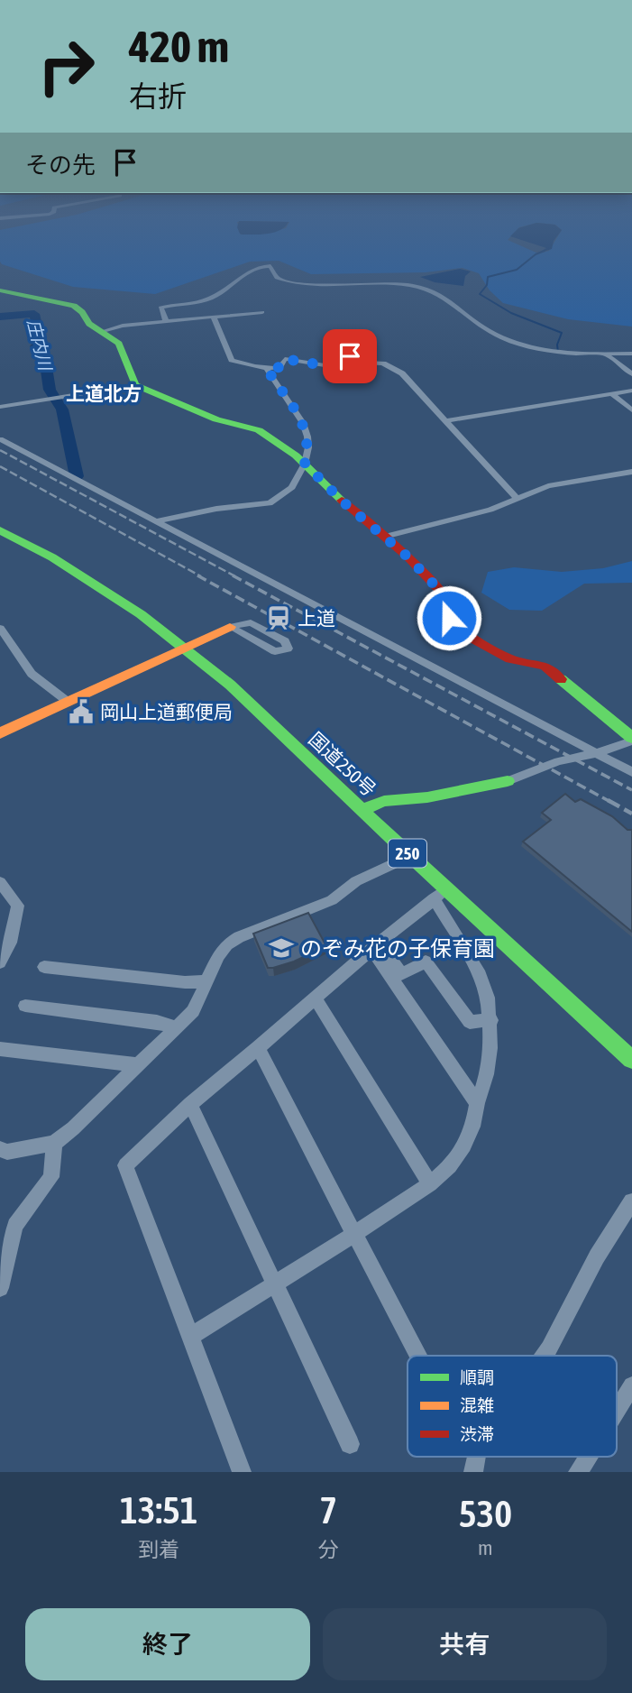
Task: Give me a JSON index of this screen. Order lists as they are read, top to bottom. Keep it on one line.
{"streets":{"main road":["国道250号","250"]},"districts":["上道北方"],"water":["庄内川"],"places":{"station":["上道"],"public building":["岡山上道郵便局"],"school or university":["のぞみ花の子保育園"]},"legend":["順調","混雑","渋滞"],"page":{"turn":["420 m","右折"],"then":"その先","eta":["13:51","到着","7","分","530","m"],"buttons":["終了","共有"]}}
